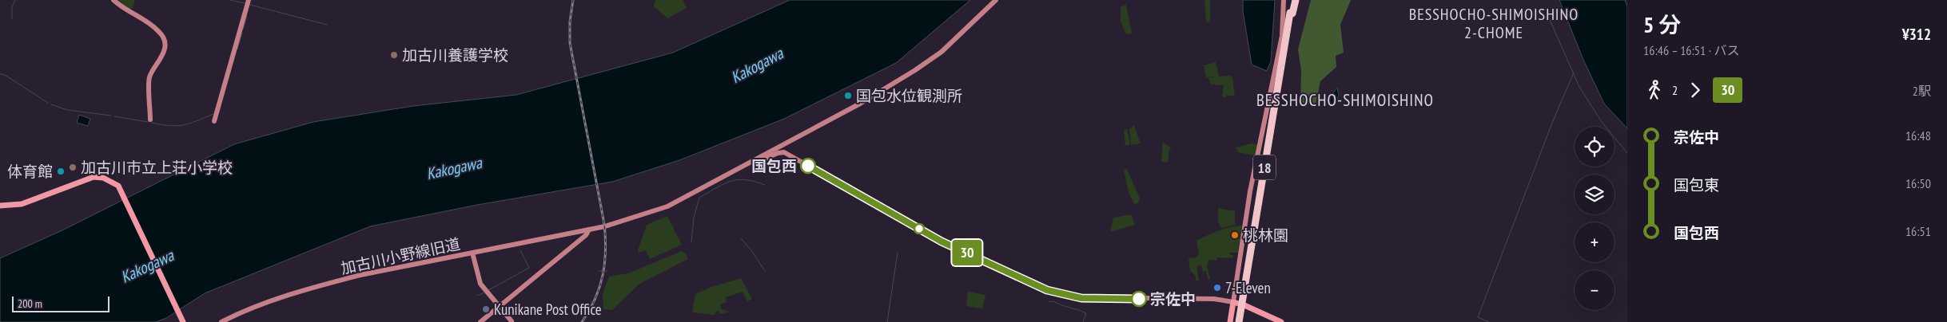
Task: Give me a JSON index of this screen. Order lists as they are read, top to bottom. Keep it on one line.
{"streets":{"highway":["18"],"main road":["加古川小野線旧道"]},"districts":["BESSHOCHO-SHIMOISHINO 2-CHOME","BESSHOCHO-SHIMOISHINO"],"water":["Kakogawa"],"places":["加古川養護学校","国包水位観測所","国包西","加古川市立上荘小学校","体育館","桃林園","7-Eleven","宗佐中","Kunikane Post Office"],"lines":["bus line 30"],"scale_bar":"200 m","page":{"on_map":"30","heading":["5 分","16:46 – 16:51 · バス","¥312"],"legs":["2","30","2駅"],"list":[{"name":"宗佐中","value":"16:48"},{"name":"国包東","value":"16:50"},{"name":"国包西","value":"16:51"}],"map_buttons":["+","−"],"scale":"200 m"}}
